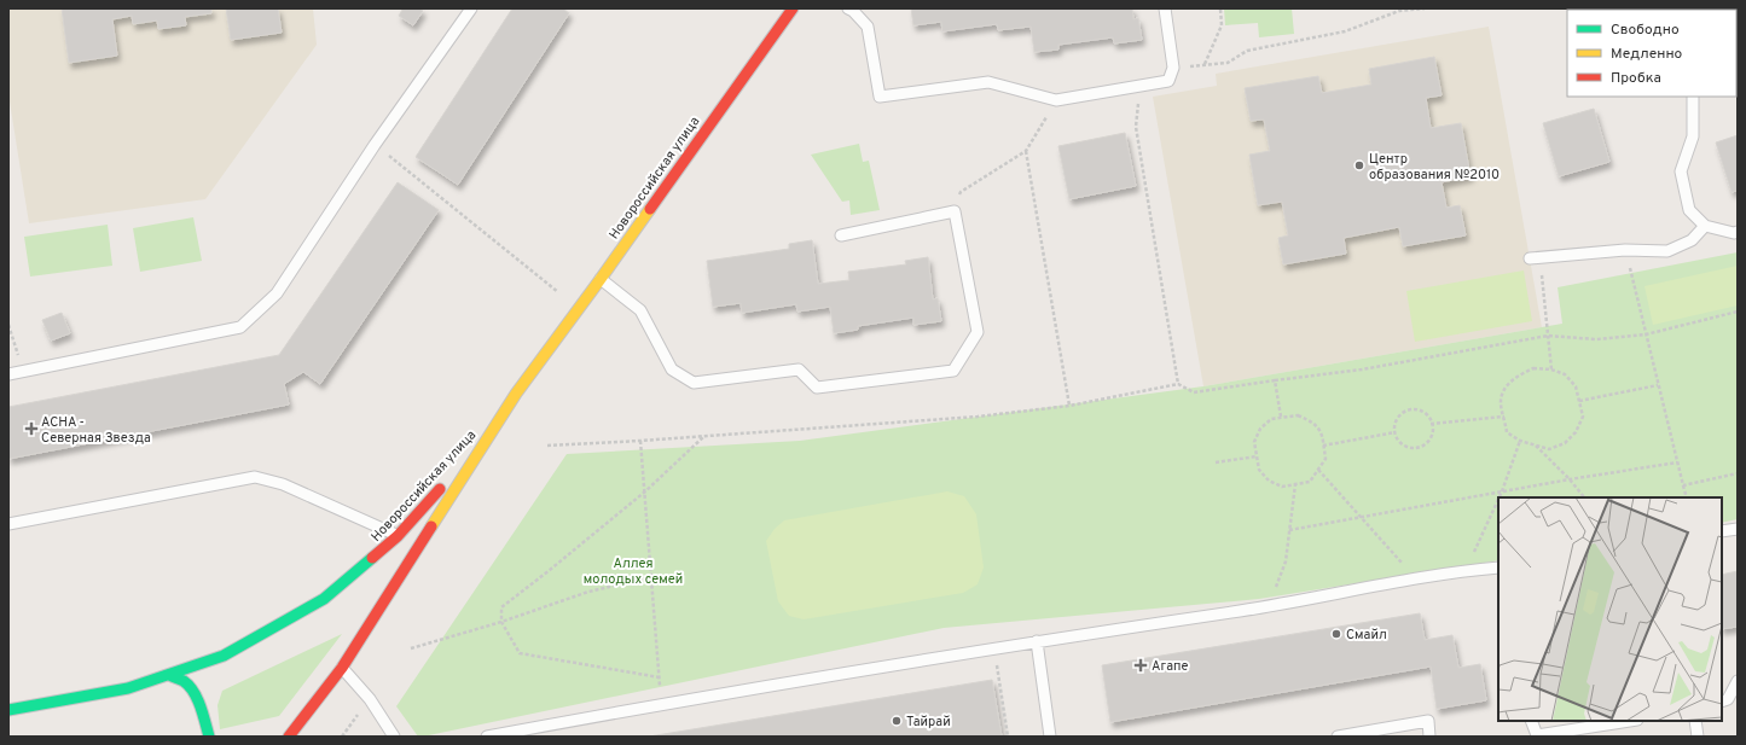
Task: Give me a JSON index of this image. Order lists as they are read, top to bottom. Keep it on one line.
{"streets":{"street":["Новороссийская улица"]},"parks":["Аллея молодых семей"],"places":{"other":["Центр образования №2010","Смайл","Тайрай"],"health":["АСНА - Северная Звезда","Агапе"]},"legend":["Свободно","Медленно","Пробка"]}
